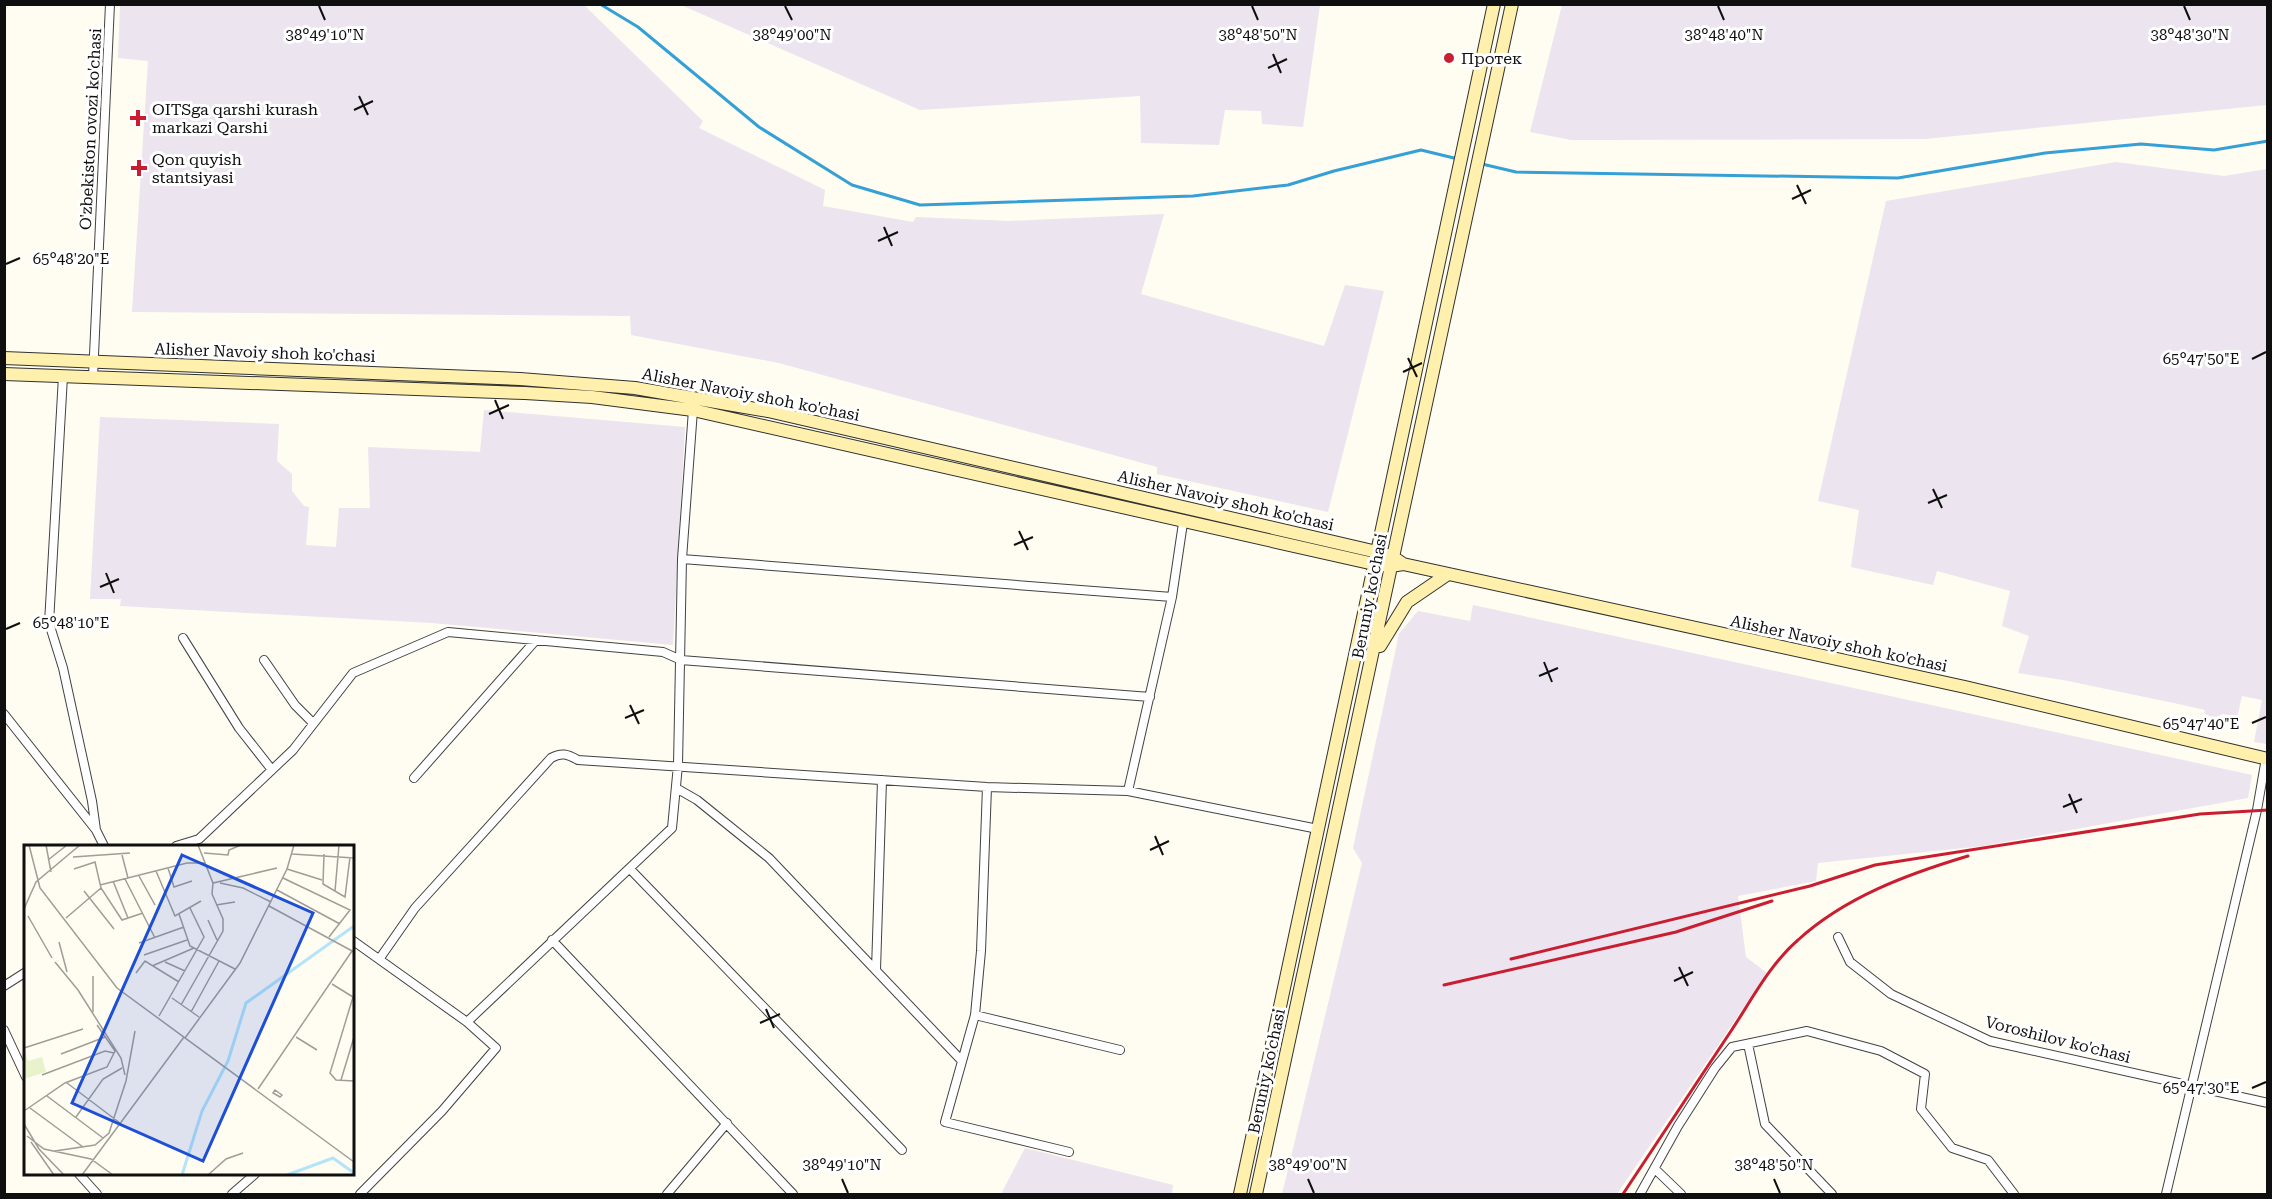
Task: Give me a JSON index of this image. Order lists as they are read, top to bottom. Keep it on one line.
{"streets":{"main road":["Alisher Navoiy shoh ko'chasi","Beruniy ko'chasi"],"street":["O'zbekiston ovozi ko'chasi","Voroshilov ko'chasi"]},"crossings":[["O'zbekiston ovozi ko'chasi","Alisher Navoiy shoh ko'chasi"],["Alisher Navoiy shoh ko'chasi","Beruniy ko'chasi"]],"places":{"other":["Протек"],"health":["OITSga qarshi kurash markazi Qarshi","Qon quyish stantsiyasi"]},"coordinates":["38°49'10\"N","38°49'00\"N","38°48'50\"N","38°48'40\"N","38°48'30\"N","65°48'20\"E","65°47'50\"E","65°48'10\"E","65°47'40\"E","65°47'30\"E"]}
